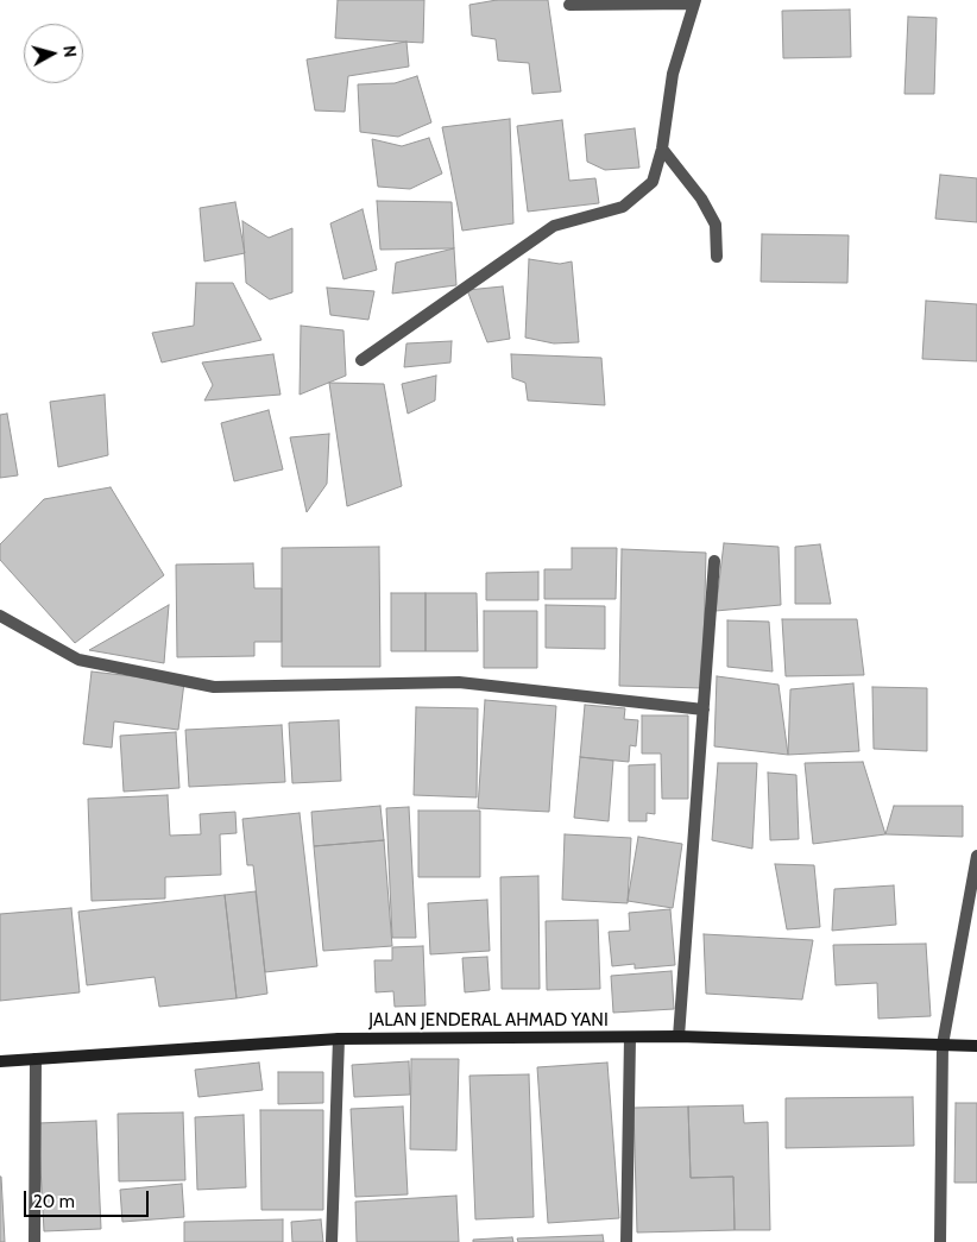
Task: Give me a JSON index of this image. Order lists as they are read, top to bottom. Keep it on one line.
{"streets":{"main road":["JALAN JENDERAL AHMAD YANI"]},"scale_bar":"20 m","north":"right"}
